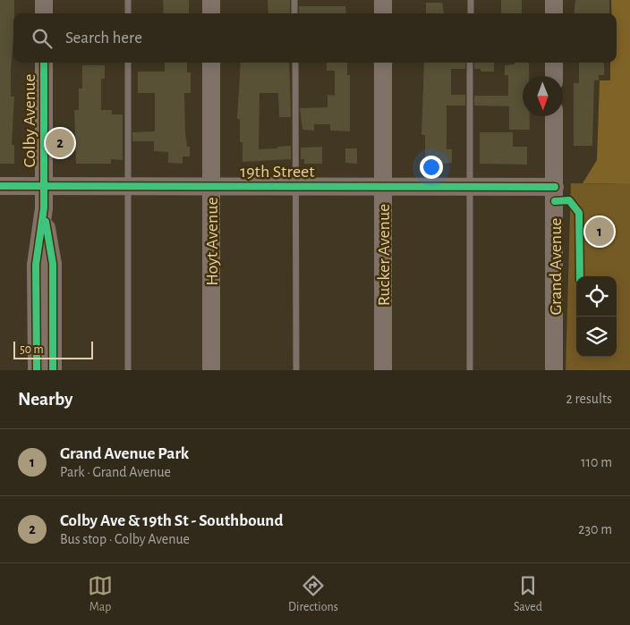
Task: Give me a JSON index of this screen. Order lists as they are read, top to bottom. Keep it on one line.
{"streets":{"street":["Colby Avenue","19th Street","Hoyt Avenue","Rucker Avenue","Grand Avenue"]},"crossings":[["Colby Avenue","19th Street"],["19th Street","Hoyt Avenue"],["19th Street","Rucker Avenue"],["19th Street","Grand Avenue"]],"scale_bar":"50 m","north":"bottom","page":{"search":"Search here","pins":["2","1"],"scale":"50 m","heading":["Nearby","2 results"],"list":[{"mark":"1","name":"Grand Avenue Park","note":"Park · Grand Avenue","value":"110 m"},{"mark":"2","name":"Colby Ave & 19th St - Southbound","note":"Bus stop · Colby Avenue","value":"230 m"}],"nav":["Map","Directions","Saved"]}}
